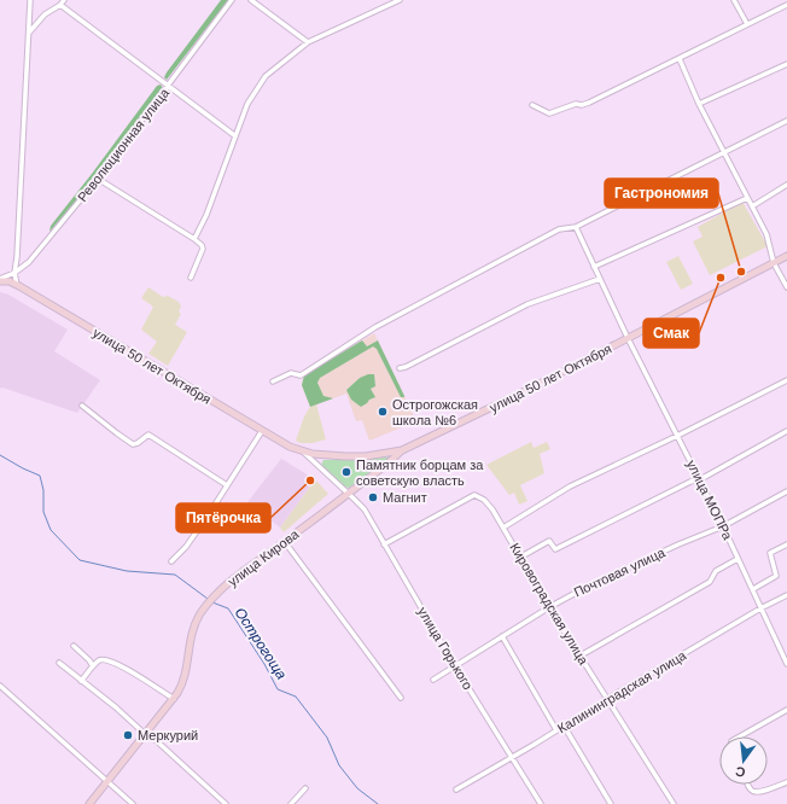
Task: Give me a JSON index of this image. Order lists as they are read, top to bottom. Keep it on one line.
{"streets":{"main road":["улица 50 лет Октября","улица Кирова"],"street":["Революционная улица","улица МОПРа","Почтовая улица","Кировоградская улица","улица Горького","Калининградская улица"]},"crossings":[["улица 50 лет Октября","улица МОПРа"],["улица 50 лет Октября","улица Кирова"],["улица 50 лет Октября","улица Горького"],["улица МОПРа","Почтовая улица"],["улица МОПРа","Калининградская улица"],["улица Кирова","улица Горького"],["Почтовая улица","Кировоградская улица"],["Почтовая улица","улица Горького"],["Кировоградская улица","улица Горького"],["Кировоградская улица","Калининградская улица"],["улица Горького","Калининградская улица"]],"water":["Острогоща"],"places":["Гастрономия","Смак","Острогожская школа №6","Памятник борцам за советскую власть","Пятёрочка","Магнит","Меркурий"],"north":"bottom"}
